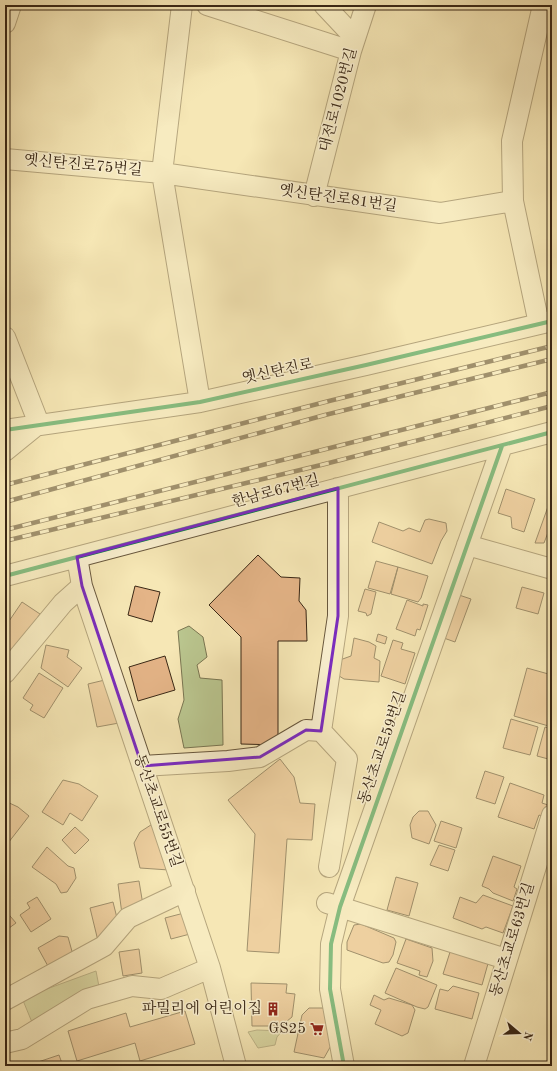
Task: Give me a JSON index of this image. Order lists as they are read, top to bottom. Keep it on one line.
{"streets":{"street":["대전로1020번길","옛신탄진로75번길","옛신탄진로81번길","옛신탄진로","한남로67번길","동산초교로59번길","동산초교로55번길","동산초교로63번길"]},"crossings":[["대전로1020번길","옛신탄진로81번길"],["옛신탄진로75번길","옛신탄진로81번길"],["한남로67번길","동산초교로59번길"],["한남로67번길","동산초교로55번길"]],"places":{"building":["파밀리에 어린이집"],"supermarket":["GS25"]},"north":"right"}
